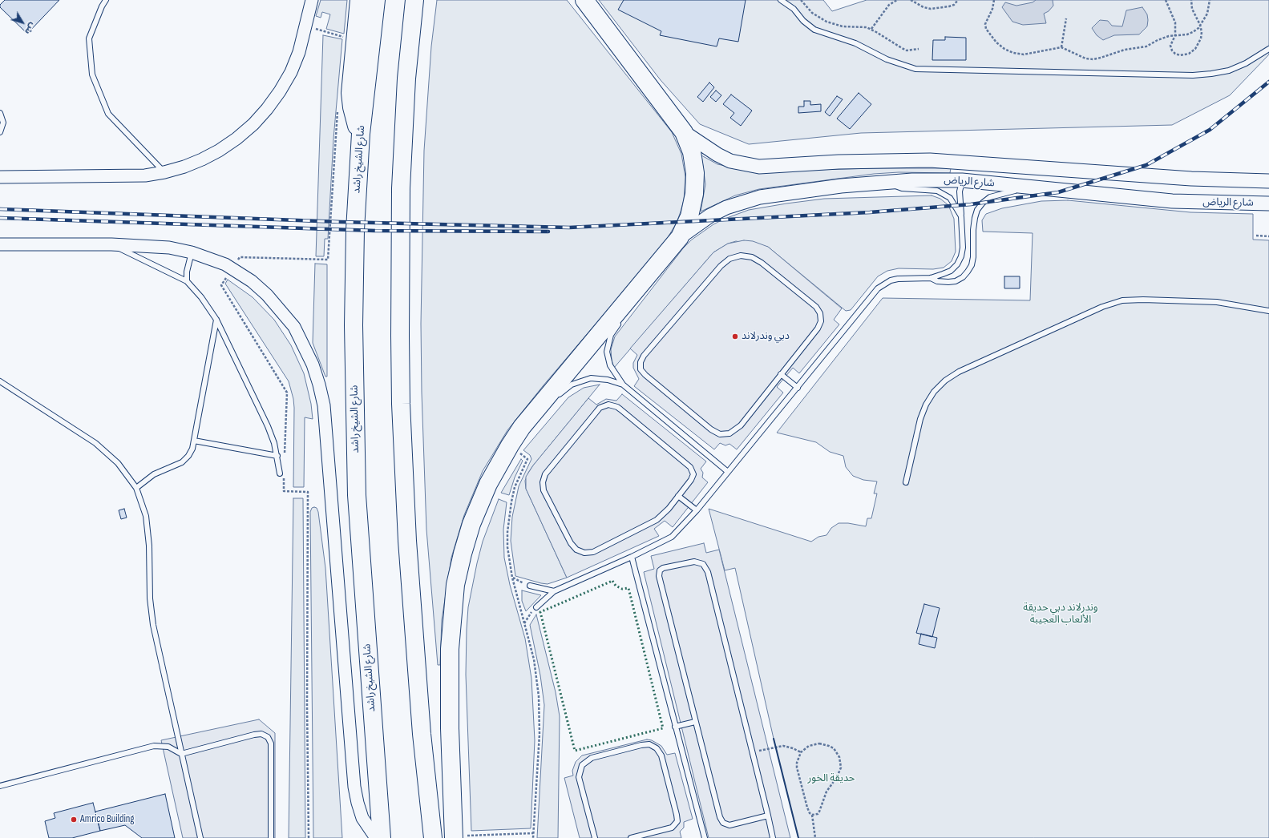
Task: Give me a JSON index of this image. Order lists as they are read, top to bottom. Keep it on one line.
{"streets":{"highway":["شارع الشيخ راشد"],"main road":["شارع الرياض"]},"parks":["وندرلاند دبي حديقة الألعاب العجيبة","حديقة الخور"],"places":["دبي وندرلاند","Amrico Building"],"north":"bottom right"}
